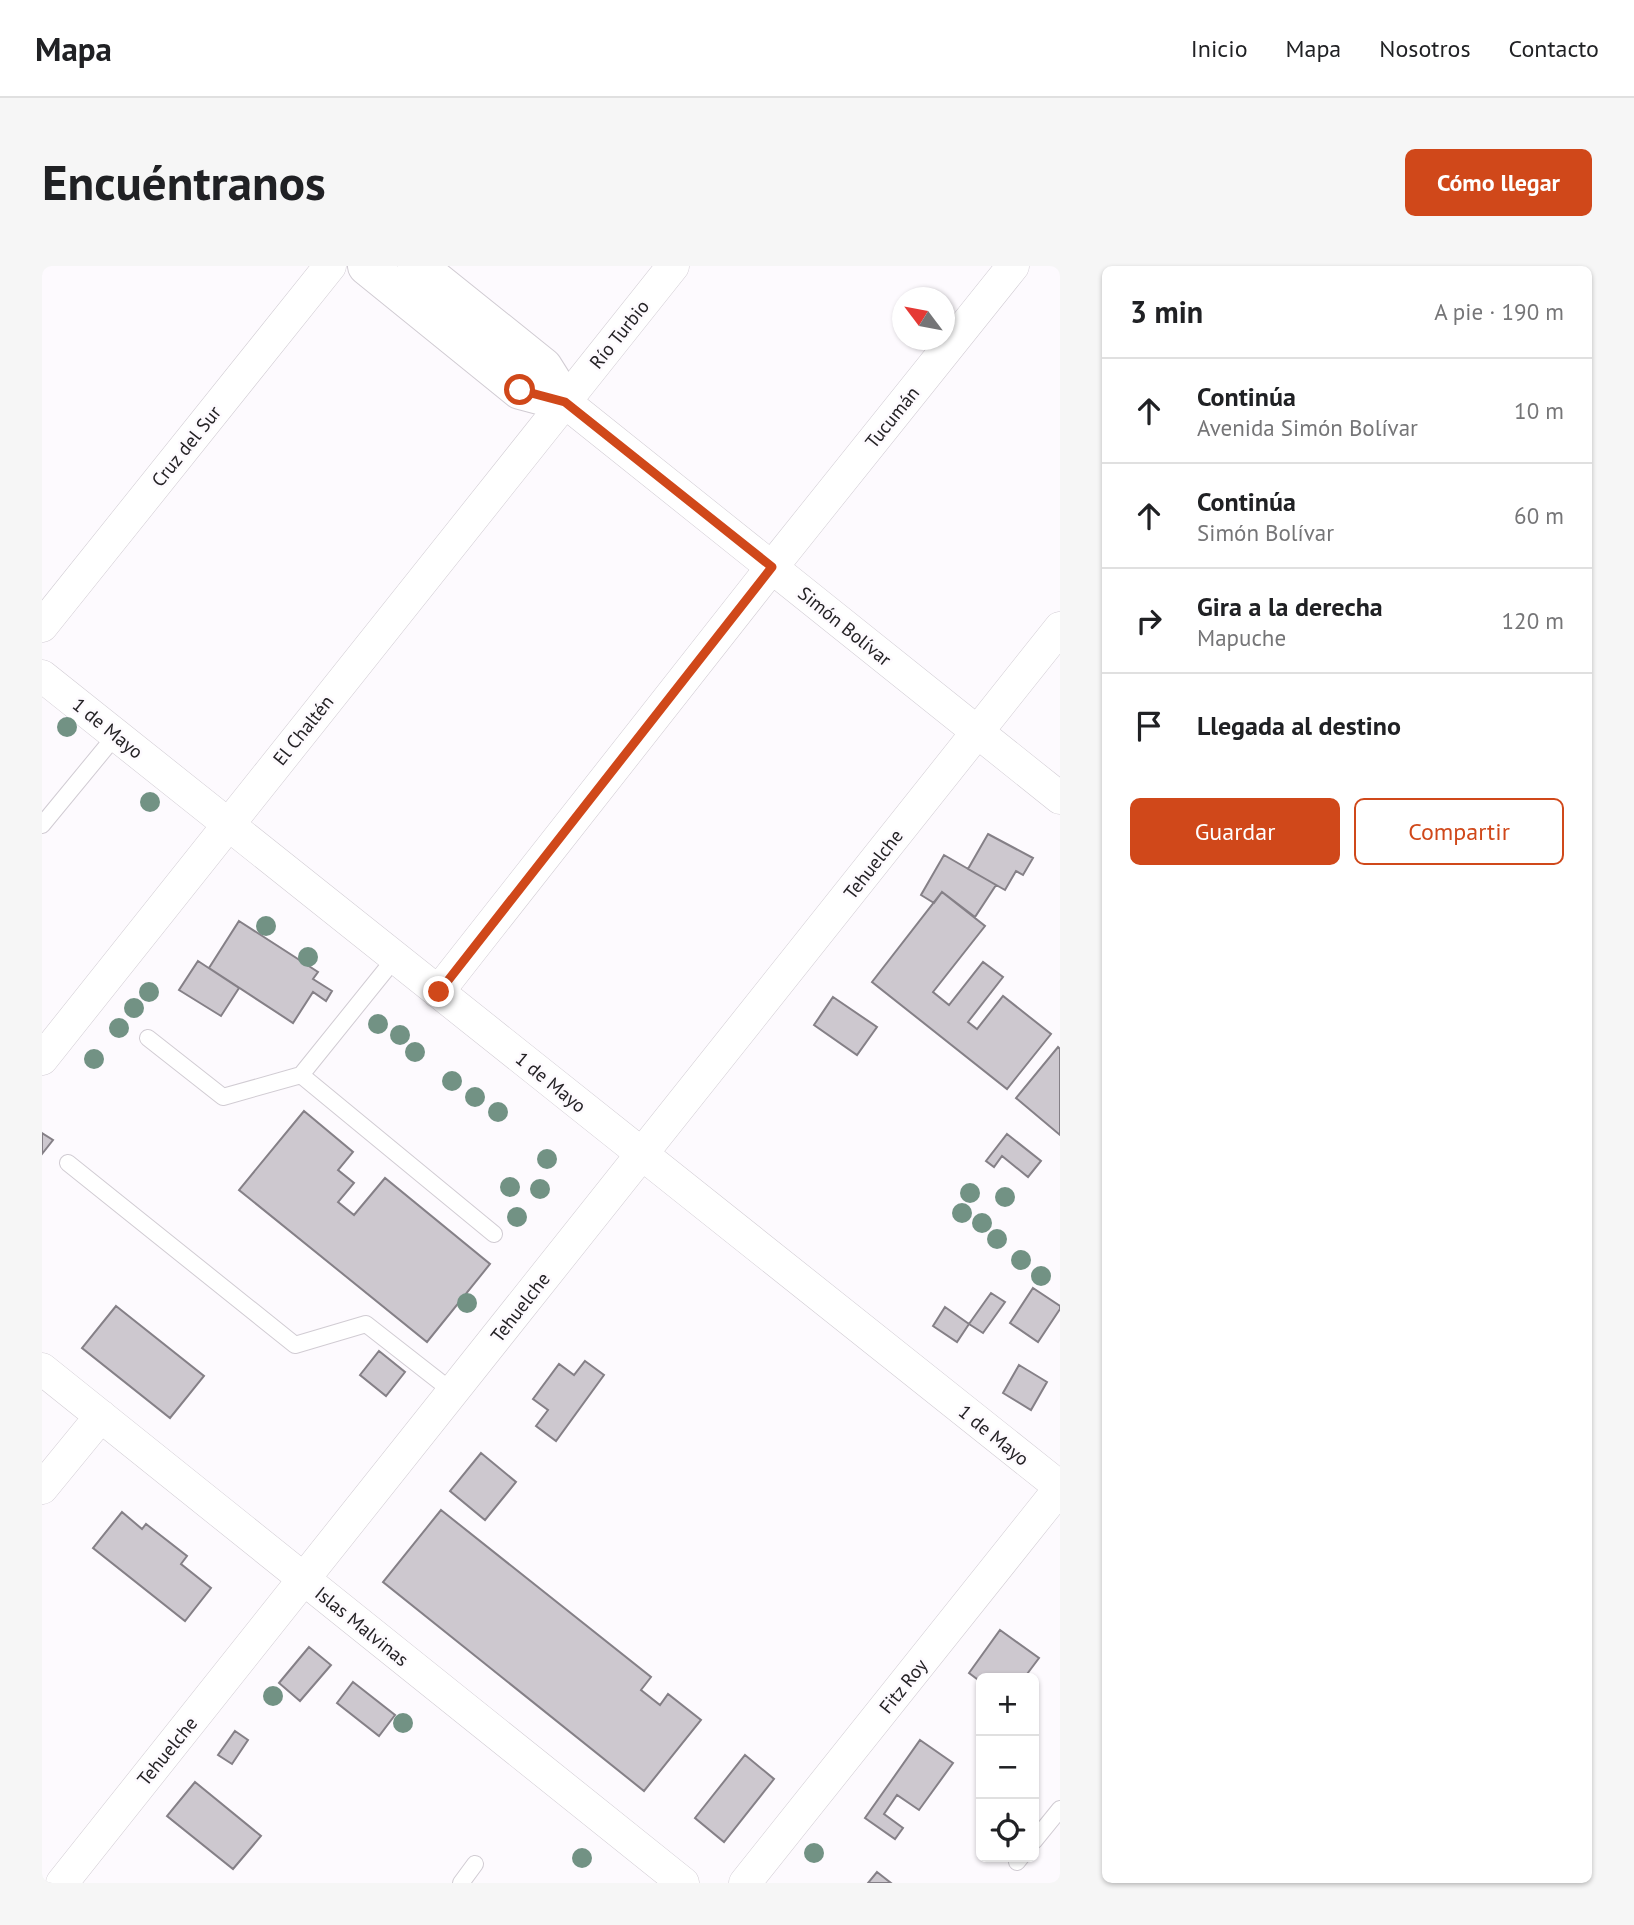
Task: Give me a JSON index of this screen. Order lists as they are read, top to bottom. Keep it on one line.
{"streets":{"street":["Río Turbio","Tucumán","Cruz del Sur","Simón Bolívar","1 de Mayo","El Chaltén","Tehuelche","Islas Malvinas","Fitz Roy"]},"crossings":[["Río Turbio","Simón Bolívar"],["Río Turbio","El Chaltén"],["Tucumán","Simón Bolívar"],["Tucumán","1 de Mayo"],["Simón Bolívar","El Chaltén"],["Simón Bolívar","Tehuelche"],["1 de Mayo","El Chaltén"],["1 de Mayo","Tehuelche"],["1 de Mayo","Fitz Roy"],["Tehuelche","Islas Malvinas"]],"north":"top left","page":{"header":"Mapa","nav":["Inicio","Mapa","Nosotros","Contacto"],"buttons":["Cómo llegar",["Guardar","Compartir"]],"title":"Encuéntranos","heading":["3 min","A pie · 190 m"],"list":[["Continúa","Avenida Simón Bolívar","10 m"],["Continúa","Simón Bolívar","60 m"],["Gira a la derecha","Mapuche","120 m"],"Llegada al destino"],"map_buttons":["+","−"]}}
